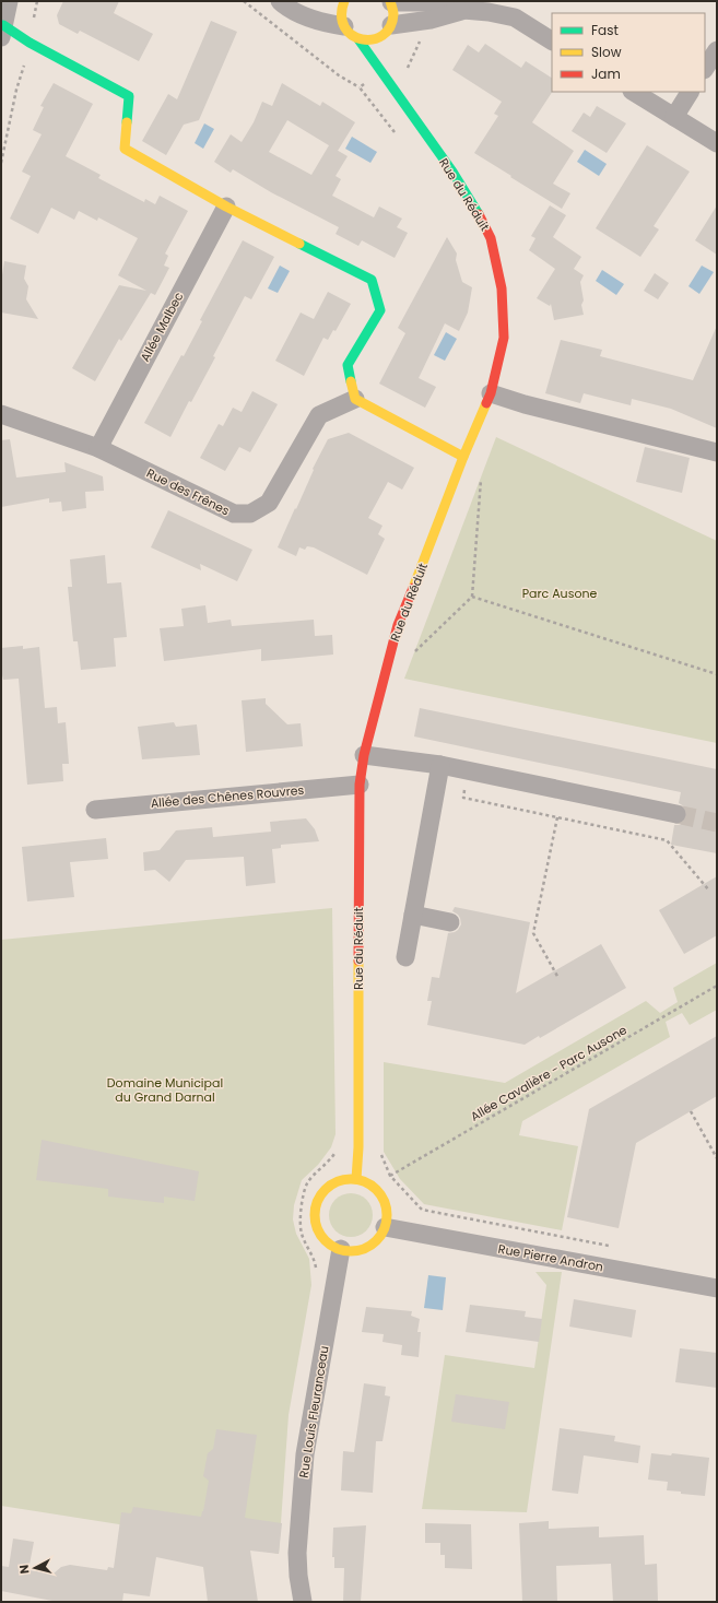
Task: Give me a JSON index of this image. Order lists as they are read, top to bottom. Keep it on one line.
{"streets":{"street":["Rue du Réduit","Allée Malbec","Rue des Frênes","Allée des Chênes Rouvres","Rue Pierre Andron","Rue Louis Fleuranceau"],"path":["Allée Cavalière - Parc Ausone"]},"crossings":[["Rue du Réduit","Allée des Chênes Rouvres"],["Rue du Réduit","Rue Pierre Andron"],["Rue du Réduit","Rue Louis Fleuranceau"],["Allée Malbec","Rue des Frênes"],["Rue Pierre Andron","Rue Louis Fleuranceau"]],"parks":["Parc Ausone","Domaine Municipal du Grand Darnal"],"legend":["Fast","Slow","Jam"],"north":"left"}
